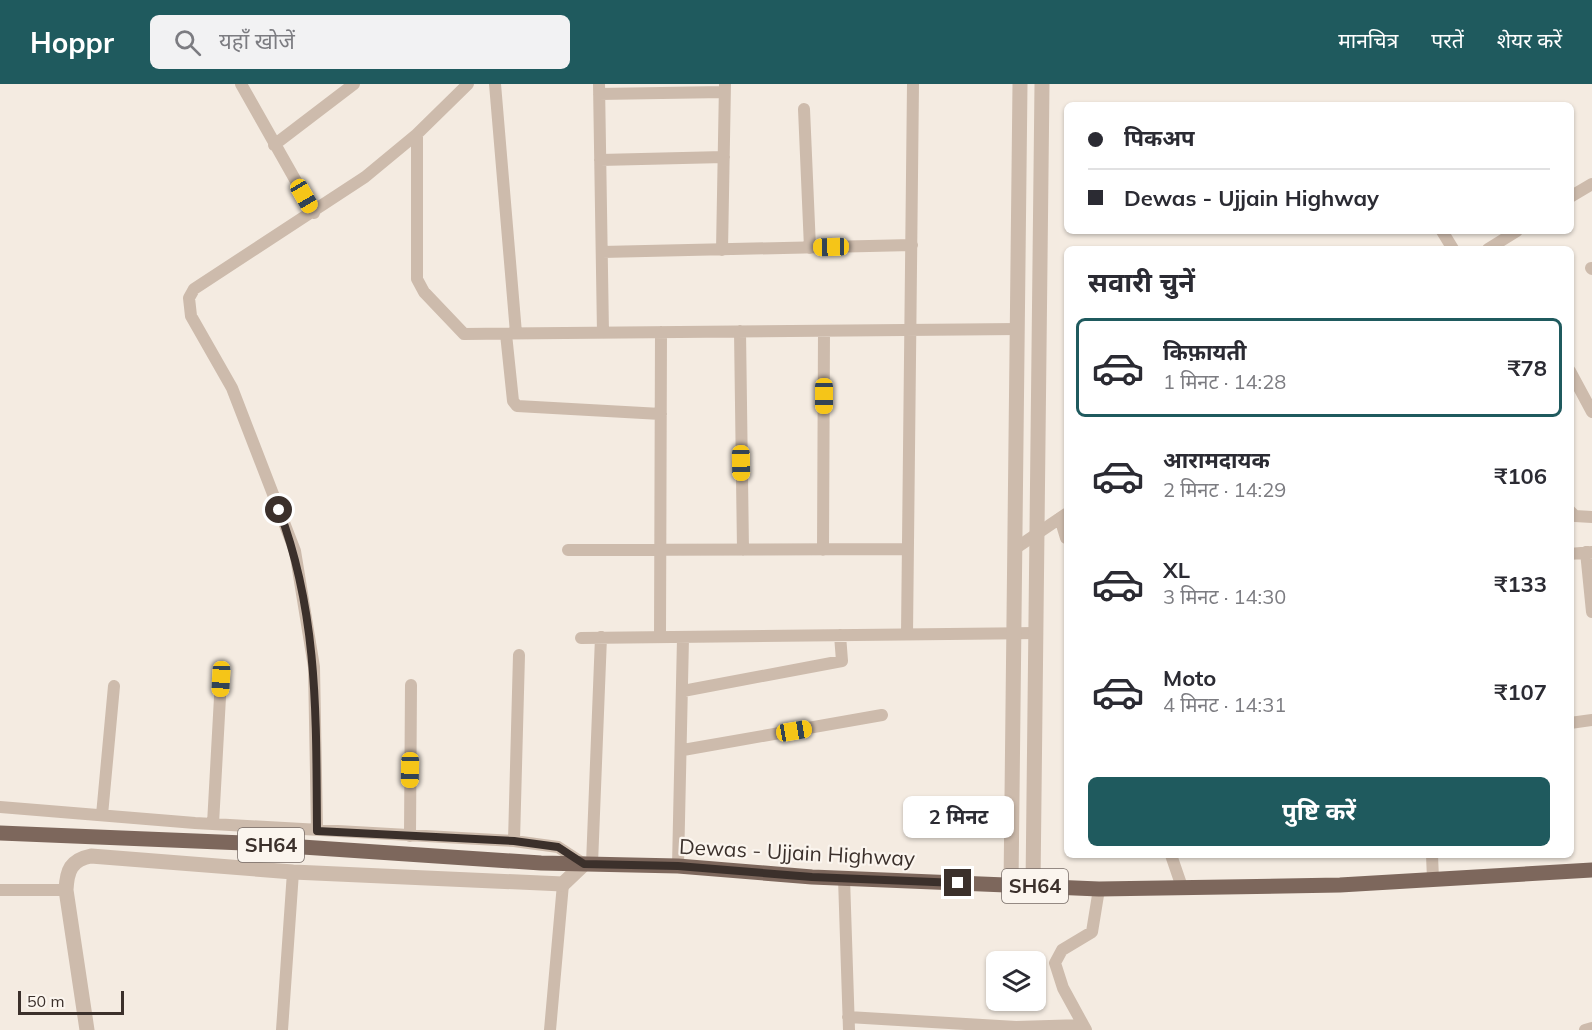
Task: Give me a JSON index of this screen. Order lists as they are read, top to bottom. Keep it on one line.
{"streets":{"main road":["SH64","Dewas - Ujjain Highway"]},"scale_bar":"50 m","page":{"header":"Hoppr","search":"यहाँ खोजें","nav":["मानचित्र","परतें","शेयर करें"],"banner":["पिकअप","Dewas - Ujjain Highway"],"heading":"सवारी चुनें","list":[{"name":"किफ़ायती","note":"1 मिनट · 14:28","value":"₹78"},{"name":"आरामदायक","note":"2 मिनट · 14:29","value":"₹106"},{"name":"XL","note":"3 मिनट · 14:30","value":"₹133"},{"name":"Moto","note":"4 मिनट · 14:31","value":"₹107"}],"buttons":"पुष्टि करें","bubble":"2 मिनट","scale":"50 m"}}
